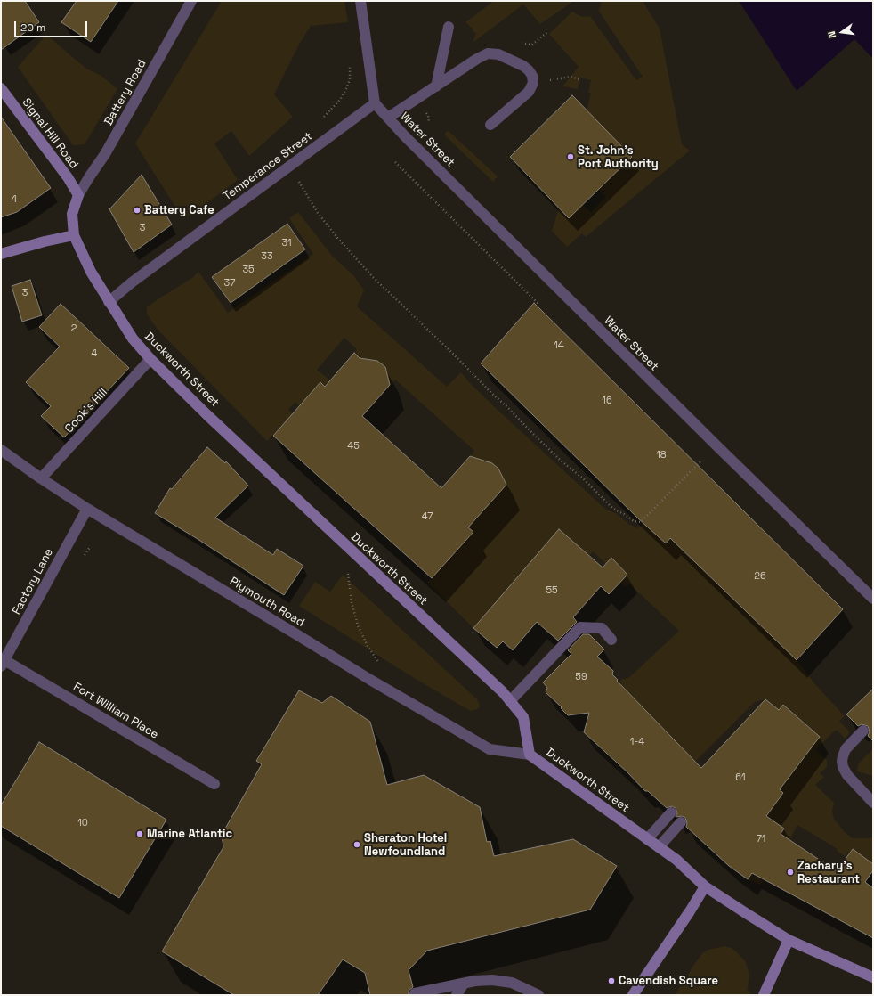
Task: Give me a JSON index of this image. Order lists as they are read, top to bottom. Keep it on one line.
{"streets":{"street":["Battery Road","Signal Hill Road","Water Street","Temperance Street","Duckworth Street","Cook's Hill","Factory Lane","Plymouth Road","Fort William Place"]},"crossings":[["Battery Road","Signal Hill Road"],["Battery Road","Duckworth Street"],["Signal Hill Road","Duckworth Street"],["Water Street","Temperance Street"],["Temperance Street","Duckworth Street"],["Duckworth Street","Cook's Hill"],["Duckworth Street","Plymouth Road"],["Cook's Hill","Plymouth Road"],["Factory Lane","Plymouth Road"],["Factory Lane","Fort William Place"]],"places":["St. John's Port Authority","Battery Cafe","Marine Atlantic","Sheraton Hotel Newfoundland","Zachary's Restaurant","Cavendish Square"],"house_numbers":["4","3","31","33","35","37","3","2","14","4","16","45","18","47","26","55","59","1-4","61","10","71"],"scale_bar":"20 m","north":"left"}
